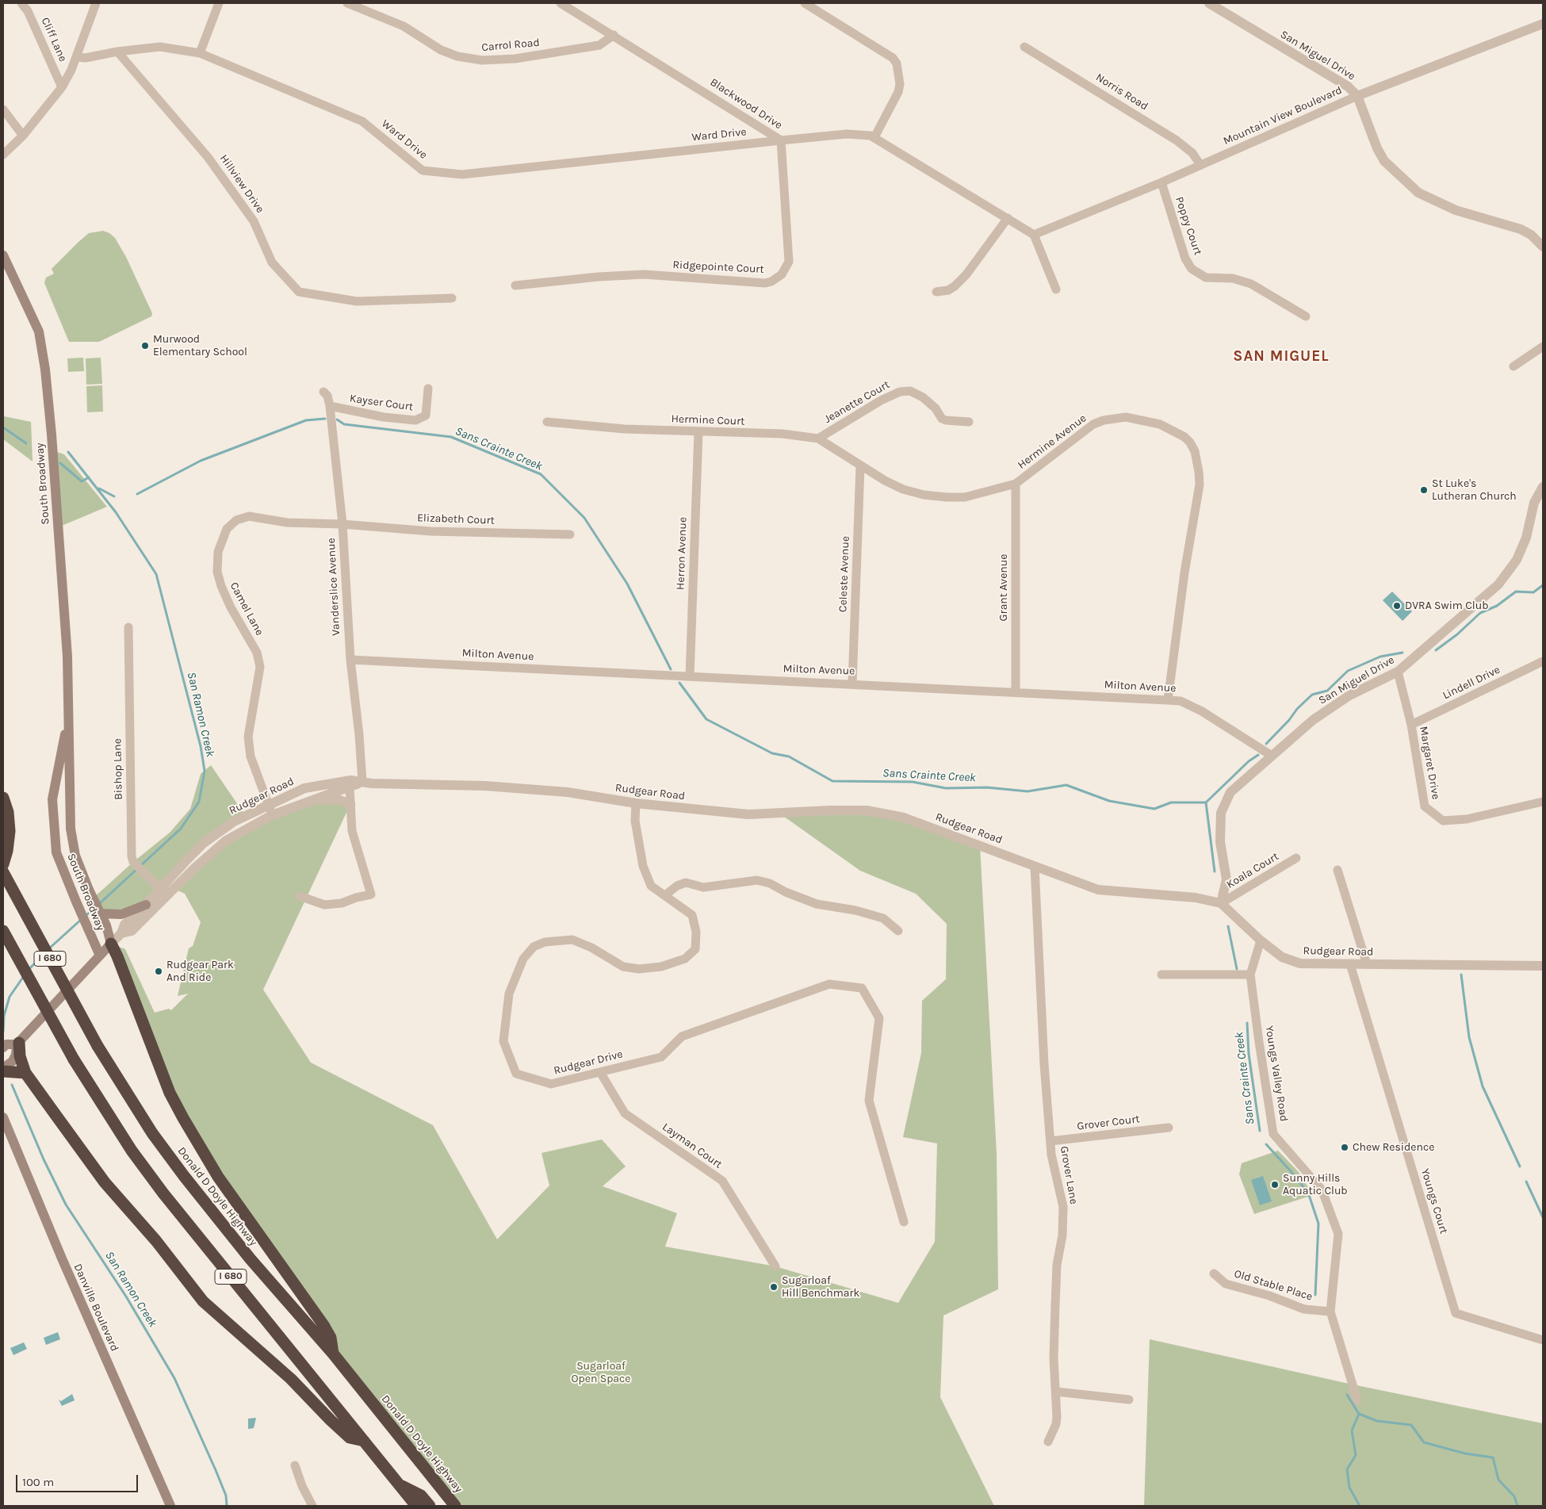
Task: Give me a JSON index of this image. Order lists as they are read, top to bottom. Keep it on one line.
{"streets":{"highway":["I 680","Donald D Doyle Highway"],"main road":["South Broadway","Rudgear Road","Danville Boulevard"],"street":["Cliff Lane","Carrol Road","San Miguel Drive","Norris Road","Blackwood Drive","Mountain View Boulevard","Ward Drive","Hillview Drive","Poppy Court","Ridgepointe Court","Jeanette Court","Kayser Court","Hermine Court","Hermine Avenue","Elizabeth Court","Herron Avenue","Celeste Avenue","Vanderslice Avenue","Grant Avenue","Camel Lane","Milton Avenue","Lindell Drive","Margaret Drive","Bishop Lane","Koala Court","Rudgear Drive","Youngs Valley Road","Grover Court","Layman Court","Grover Lane","Youngs Court","Old Stable Place"]},"crossings":[["Carrol Road","Blackwood Drive"],["San Miguel Drive","Mountain View Boulevard"],["San Miguel Drive","Milton Avenue"],["San Miguel Drive","Margaret Drive"],["San Miguel Drive","Rudgear Road"],["San Miguel Drive","Koala Court"],["Norris Road","Mountain View Boulevard"],["Blackwood Drive","Mountain View Boulevard"],["Blackwood Drive","Ward Drive"],["Blackwood Drive","Ridgepointe Court"],["Mountain View Boulevard","Poppy Court"],["Ward Drive","Hillview Drive"],["Ward Drive","Ridgepointe Court"],["Jeanette Court","Hermine Court"],["Kayser Court","Vanderslice Avenue"],["Hermine Court","Hermine Avenue"],["Hermine Court","Herron Avenue"],["Hermine Court","Celeste Avenue"],["Hermine Avenue","Celeste Avenue"],["Hermine Avenue","Grant Avenue"],["Hermine Avenue","Milton Avenue"],["South Broadway","Rudgear Road"],["Elizabeth Court","Vanderslice Avenue"],["Elizabeth Court","Camel Lane"],["Herron Avenue","Milton Avenue"],["Celeste Avenue","Milton Avenue"],["Vanderslice Avenue","Camel Lane"],["Vanderslice Avenue","Milton Avenue"],["Vanderslice Avenue","Rudgear Road"],["Grant Avenue","Milton Avenue"],["Camel Lane","Rudgear Road"],["Lindell Drive","Margaret Drive"],["Bishop Lane","Rudgear Road"],["Rudgear Road","Koala Court"],["Rudgear Road","Rudgear Drive"],["Rudgear Road","Youngs Valley Road"],["Rudgear Road","Grover Lane"],["Rudgear Road","Youngs Court"],["Rudgear Drive","Layman Court"],["Youngs Valley Road","Old Stable Place"],["Grover Court","Grover Lane"]],"districts":["SAN MIGUEL"],"water":["Sans Crainte Creek","San Ramon Creek"],"parks":["Sugarloaf Open Space"],"places":["Murwood Elementary School","St Luke's Lutheran Church","DVRA Swim Club","Rudgear Park And Ride","Chew Residence","Sunny Hills Aquatic Club","Sugarloaf Hill Benchmark"],"scale_bar":"100 m"}
